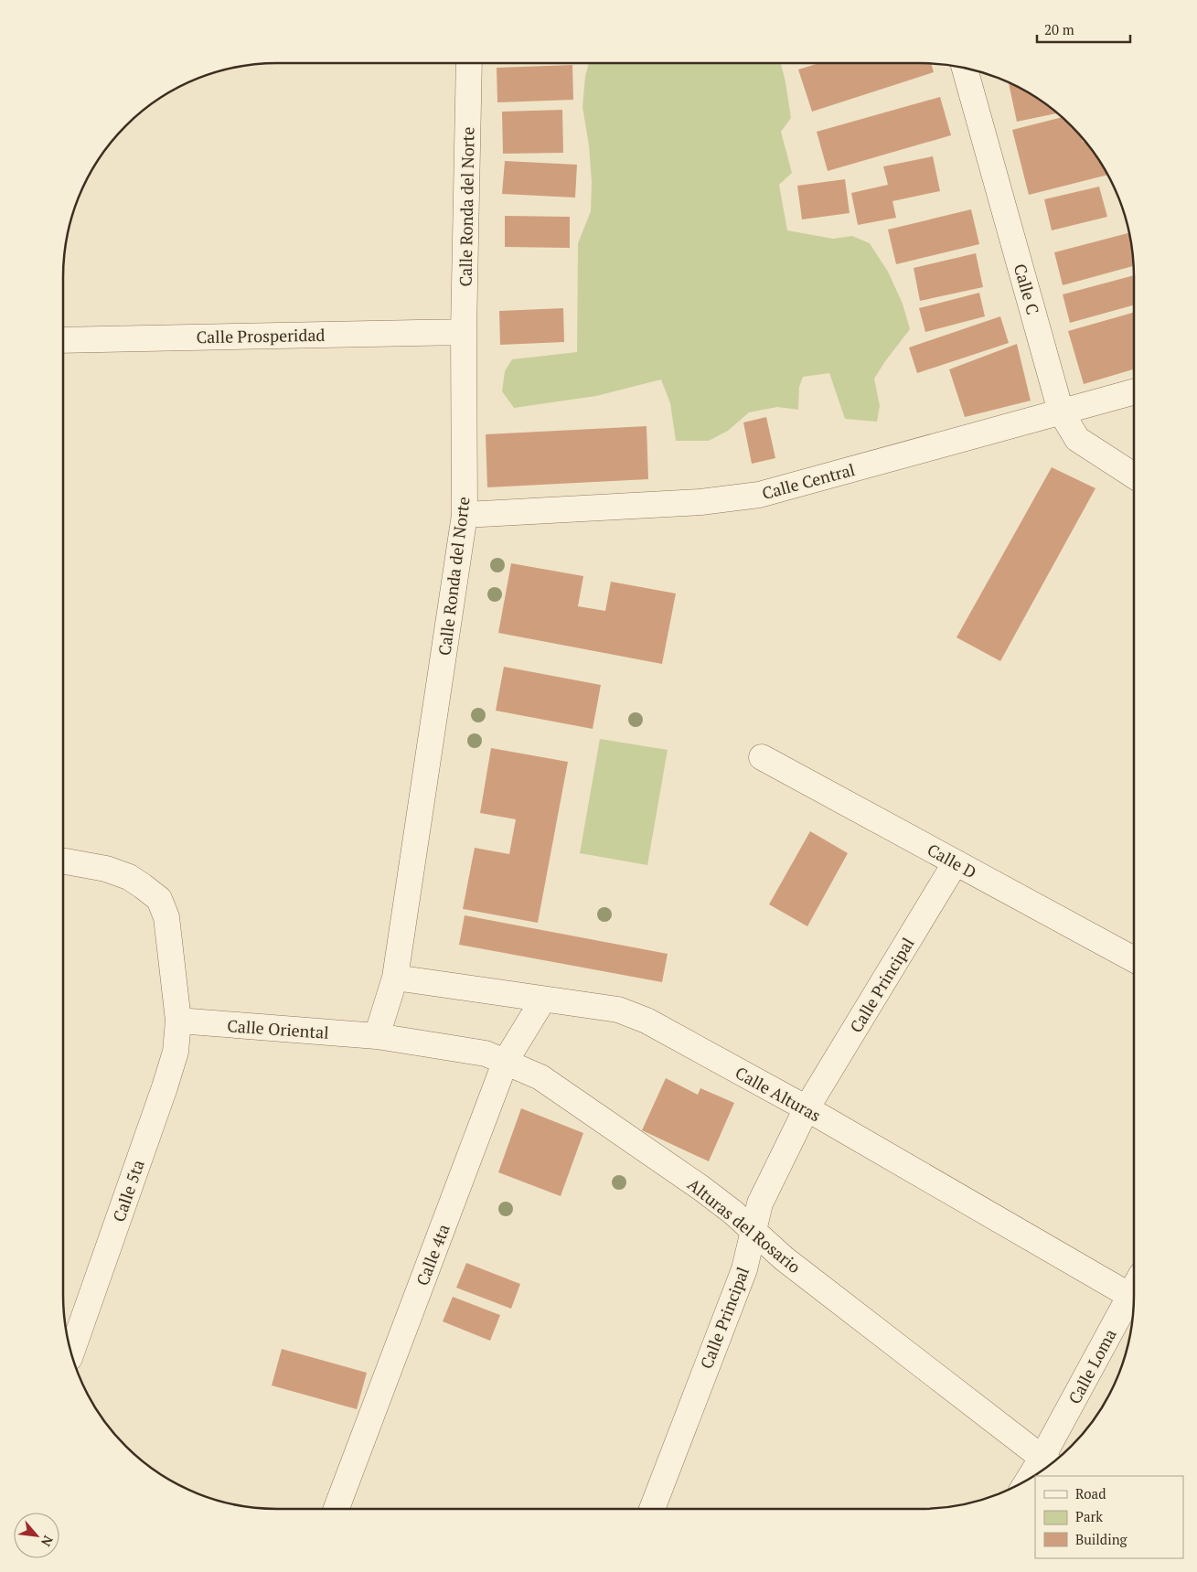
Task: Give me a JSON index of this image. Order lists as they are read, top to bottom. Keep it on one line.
{"streets":{"street":["Calle Ronda del Norte","Calle C","Calle Prosperidad","Calle Central","Calle D","Calle Principal","Calle Oriental","Calle Alturas","Calle 5ta","Alturas del Rosario","Calle 4ta","Calle Loma"]},"crossings":[["Calle Ronda del Norte","Calle Prosperidad"],["Calle Ronda del Norte","Calle Central"],["Calle Ronda del Norte","Calle Oriental"],["Calle Ronda del Norte","Calle Alturas"],["Calle Ronda del Norte","Alturas del Rosario"],["Calle C","Calle Central"],["Calle D","Calle Principal"],["Calle Principal","Calle Alturas"],["Calle Principal","Alturas del Rosario"],["Calle Oriental","Calle 5ta"],["Calle Oriental","Alturas del Rosario"],["Calle Alturas","Calle 4ta"],["Alturas del Rosario","Calle 4ta"],["Alturas del Rosario","Calle Loma"]],"legend":["Road","Park","Building"],"scale_bar":"20 m","north":"bottom right"}
